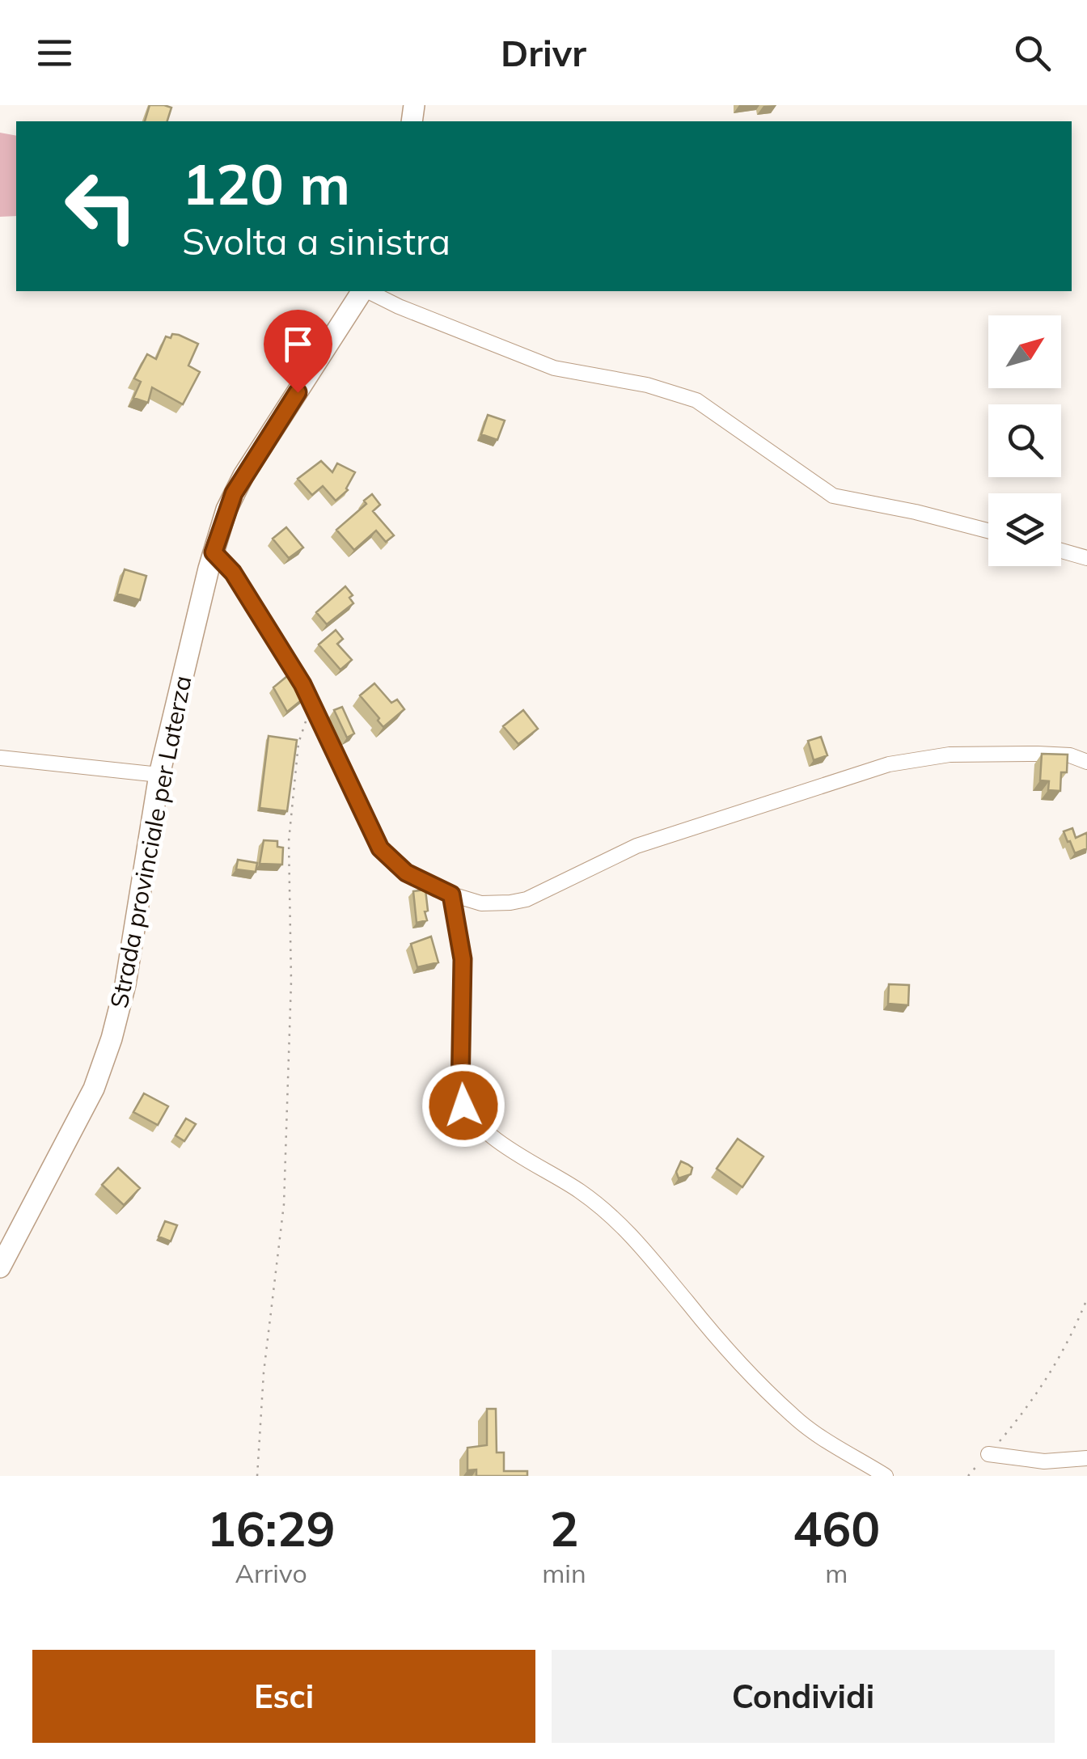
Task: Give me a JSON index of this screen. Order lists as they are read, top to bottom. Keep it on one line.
{"streets":{"main road":["Strada provinciale per Laterza"]},"north":"top right","page":{"header":"Drivr","turn":["120 m","Svolta a sinistra"],"eta":["16:29","Arrivo","2","min","460","m"],"buttons":["Esci","Condividi"]}}
